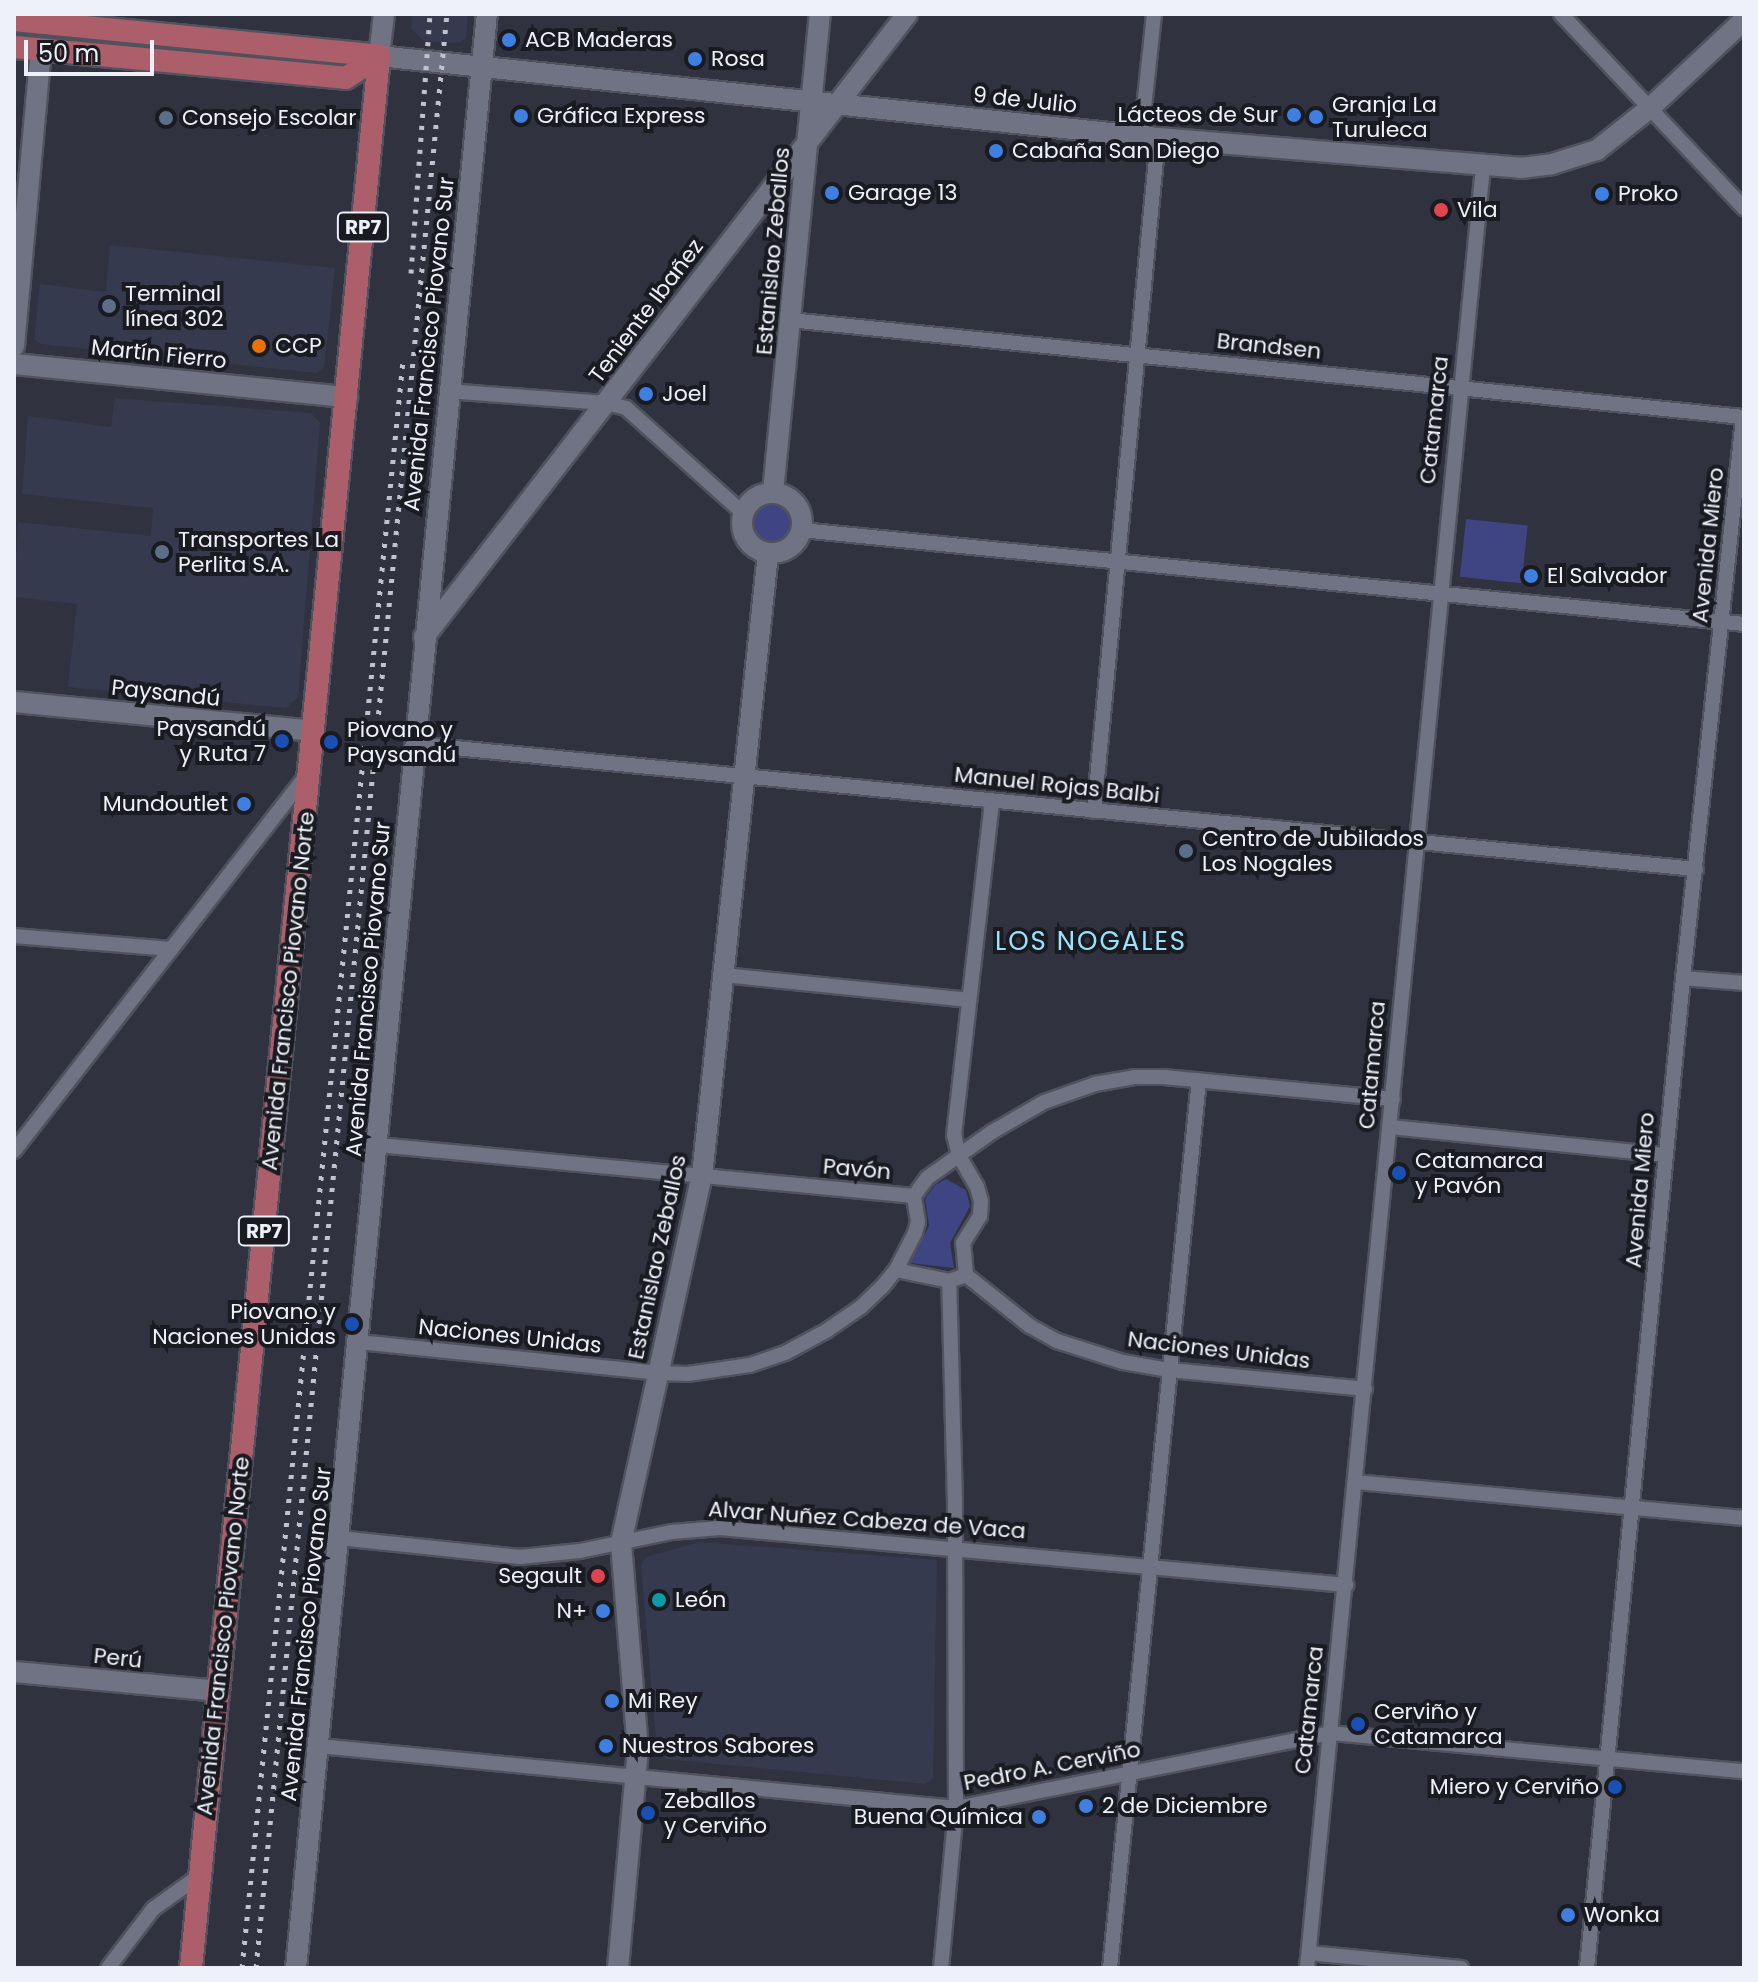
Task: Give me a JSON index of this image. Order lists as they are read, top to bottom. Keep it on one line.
{"streets":{"main road":["RP7","Avenida Francisco Piovano Norte"],"street":["9 de Julio","Estanislao Zeballos","Teniente Ibañez","Avenida Francisco Piovano Sur","Brandsen","Martín Fierro","Catamarca","Avenida Miero","Paysandú","Manuel Rojas Balbi","Pavón","Naciones Unidas","Alvar Nuñez Cabeza de Vaca","Perú","Pedro A. Cerviño"]},"crossings":[["9 de Julio","Estanislao Zeballos"],["9 de Julio","Teniente Ibañez"],["9 de Julio","Avenida Francisco Piovano Sur"],["9 de Julio","Catamarca"],["9 de Julio","Avenida Francisco Piovano Norte"],["Estanislao Zeballos","Teniente Ibañez"],["Estanislao Zeballos","Brandsen"],["Estanislao Zeballos","Manuel Rojas Balbi"],["Estanislao Zeballos","Pavón"],["Estanislao Zeballos","Naciones Unidas"],["Estanislao Zeballos","Alvar Nuñez Cabeza de Vaca"],["Estanislao Zeballos","Pedro A. Cerviño"],["Teniente Ibañez","Avenida Francisco Piovano Sur"],["Avenida Francisco Piovano Sur","Manuel Rojas Balbi"],["Avenida Francisco Piovano Sur","Pavón"],["Avenida Francisco Piovano Sur","Naciones Unidas"],["Avenida Francisco Piovano Sur","Alvar Nuñez Cabeza de Vaca"],["Avenida Francisco Piovano Sur","Pedro A. Cerviño"],["Brandsen","Catamarca"],["Brandsen","Avenida Miero"],["Martín Fierro","Avenida Francisco Piovano Norte"],["Catamarca","Manuel Rojas Balbi"],["Catamarca","Pavón"],["Catamarca","Naciones Unidas"],["Catamarca","Alvar Nuñez Cabeza de Vaca"],["Catamarca","Pedro A. Cerviño"],["Avenida Miero","Manuel Rojas Balbi"],["Avenida Miero","Pedro A. Cerviño"],["Paysandú","Avenida Francisco Piovano Norte"],["Avenida Francisco Piovano Norte","Perú"],["Pavón","Naciones Unidas"]],"districts":["LOS NOGALES"],"places":["ACB Maderas","Rosa","Lácteos de Sur","Gráfica Express","Granja La Turuleca","Consejo Escolar","Cabaña San Diego","Garage 13","Proko","Vila","Terminal línea 302","CCP","Joel","Transportes La Perlita S.A.","El Salvador","Paysandú y Ruta 7","Piovano y Paysandú","Mundoutlet","Centro de Jubilados Los Nogales","Catamarca y Pavón","Piovano y Naciones Unidas","Segault","León","N+","Mi Rey","Cerviño y Catamarca","Nuestros Sabores","Miero y Cerviño","2 de Diciembre","Zeballos y Cerviño","Buena Química","Wonka"],"scale_bar":"50 m"}
